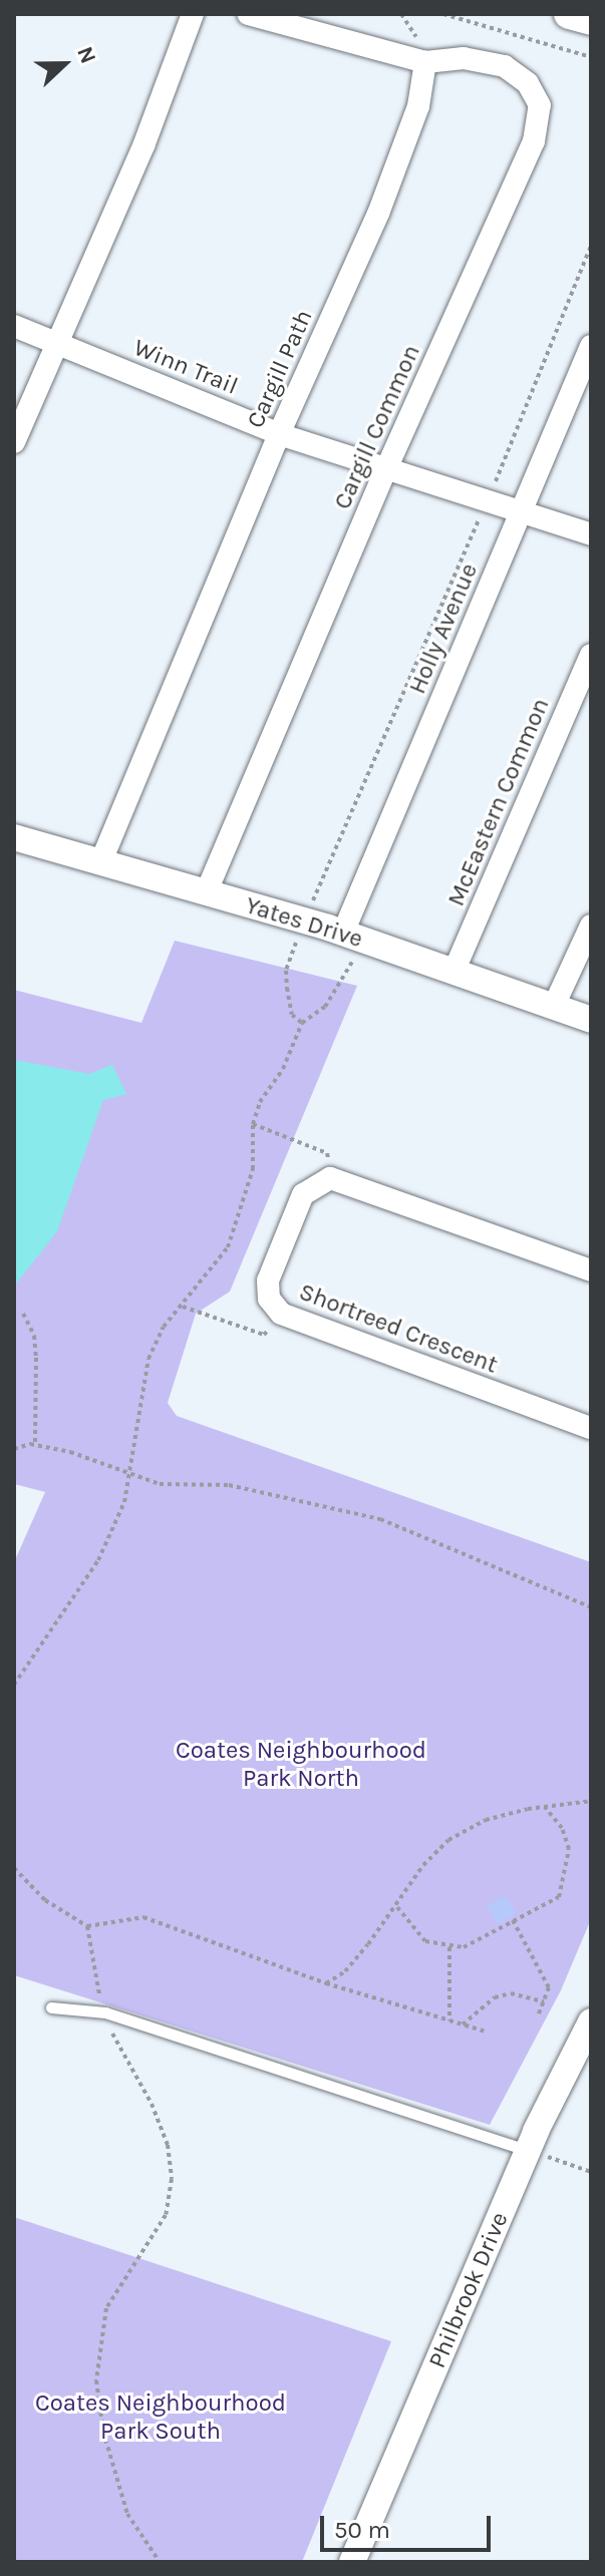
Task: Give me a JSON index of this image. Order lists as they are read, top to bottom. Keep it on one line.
{"streets":{"street":["Winn Trail","Cargill Path","Cargill Common","Holly Avenue","McEastern Common","Yates Drive","Shortreed Crescent","Philbrook Drive"]},"crossings":[["Winn Trail","Cargill Path"],["Winn Trail","Cargill Common"],["Winn Trail","Holly Avenue"],["Cargill Path","Cargill Common"],["Cargill Path","Yates Drive"],["Cargill Common","Yates Drive"],["Holly Avenue","Yates Drive"],["McEastern Common","Yates Drive"]],"parks":["Coates Neighbourhood Park North","Coates Neighbourhood Park South"],"scale_bar":"50 m","north":"right"}
